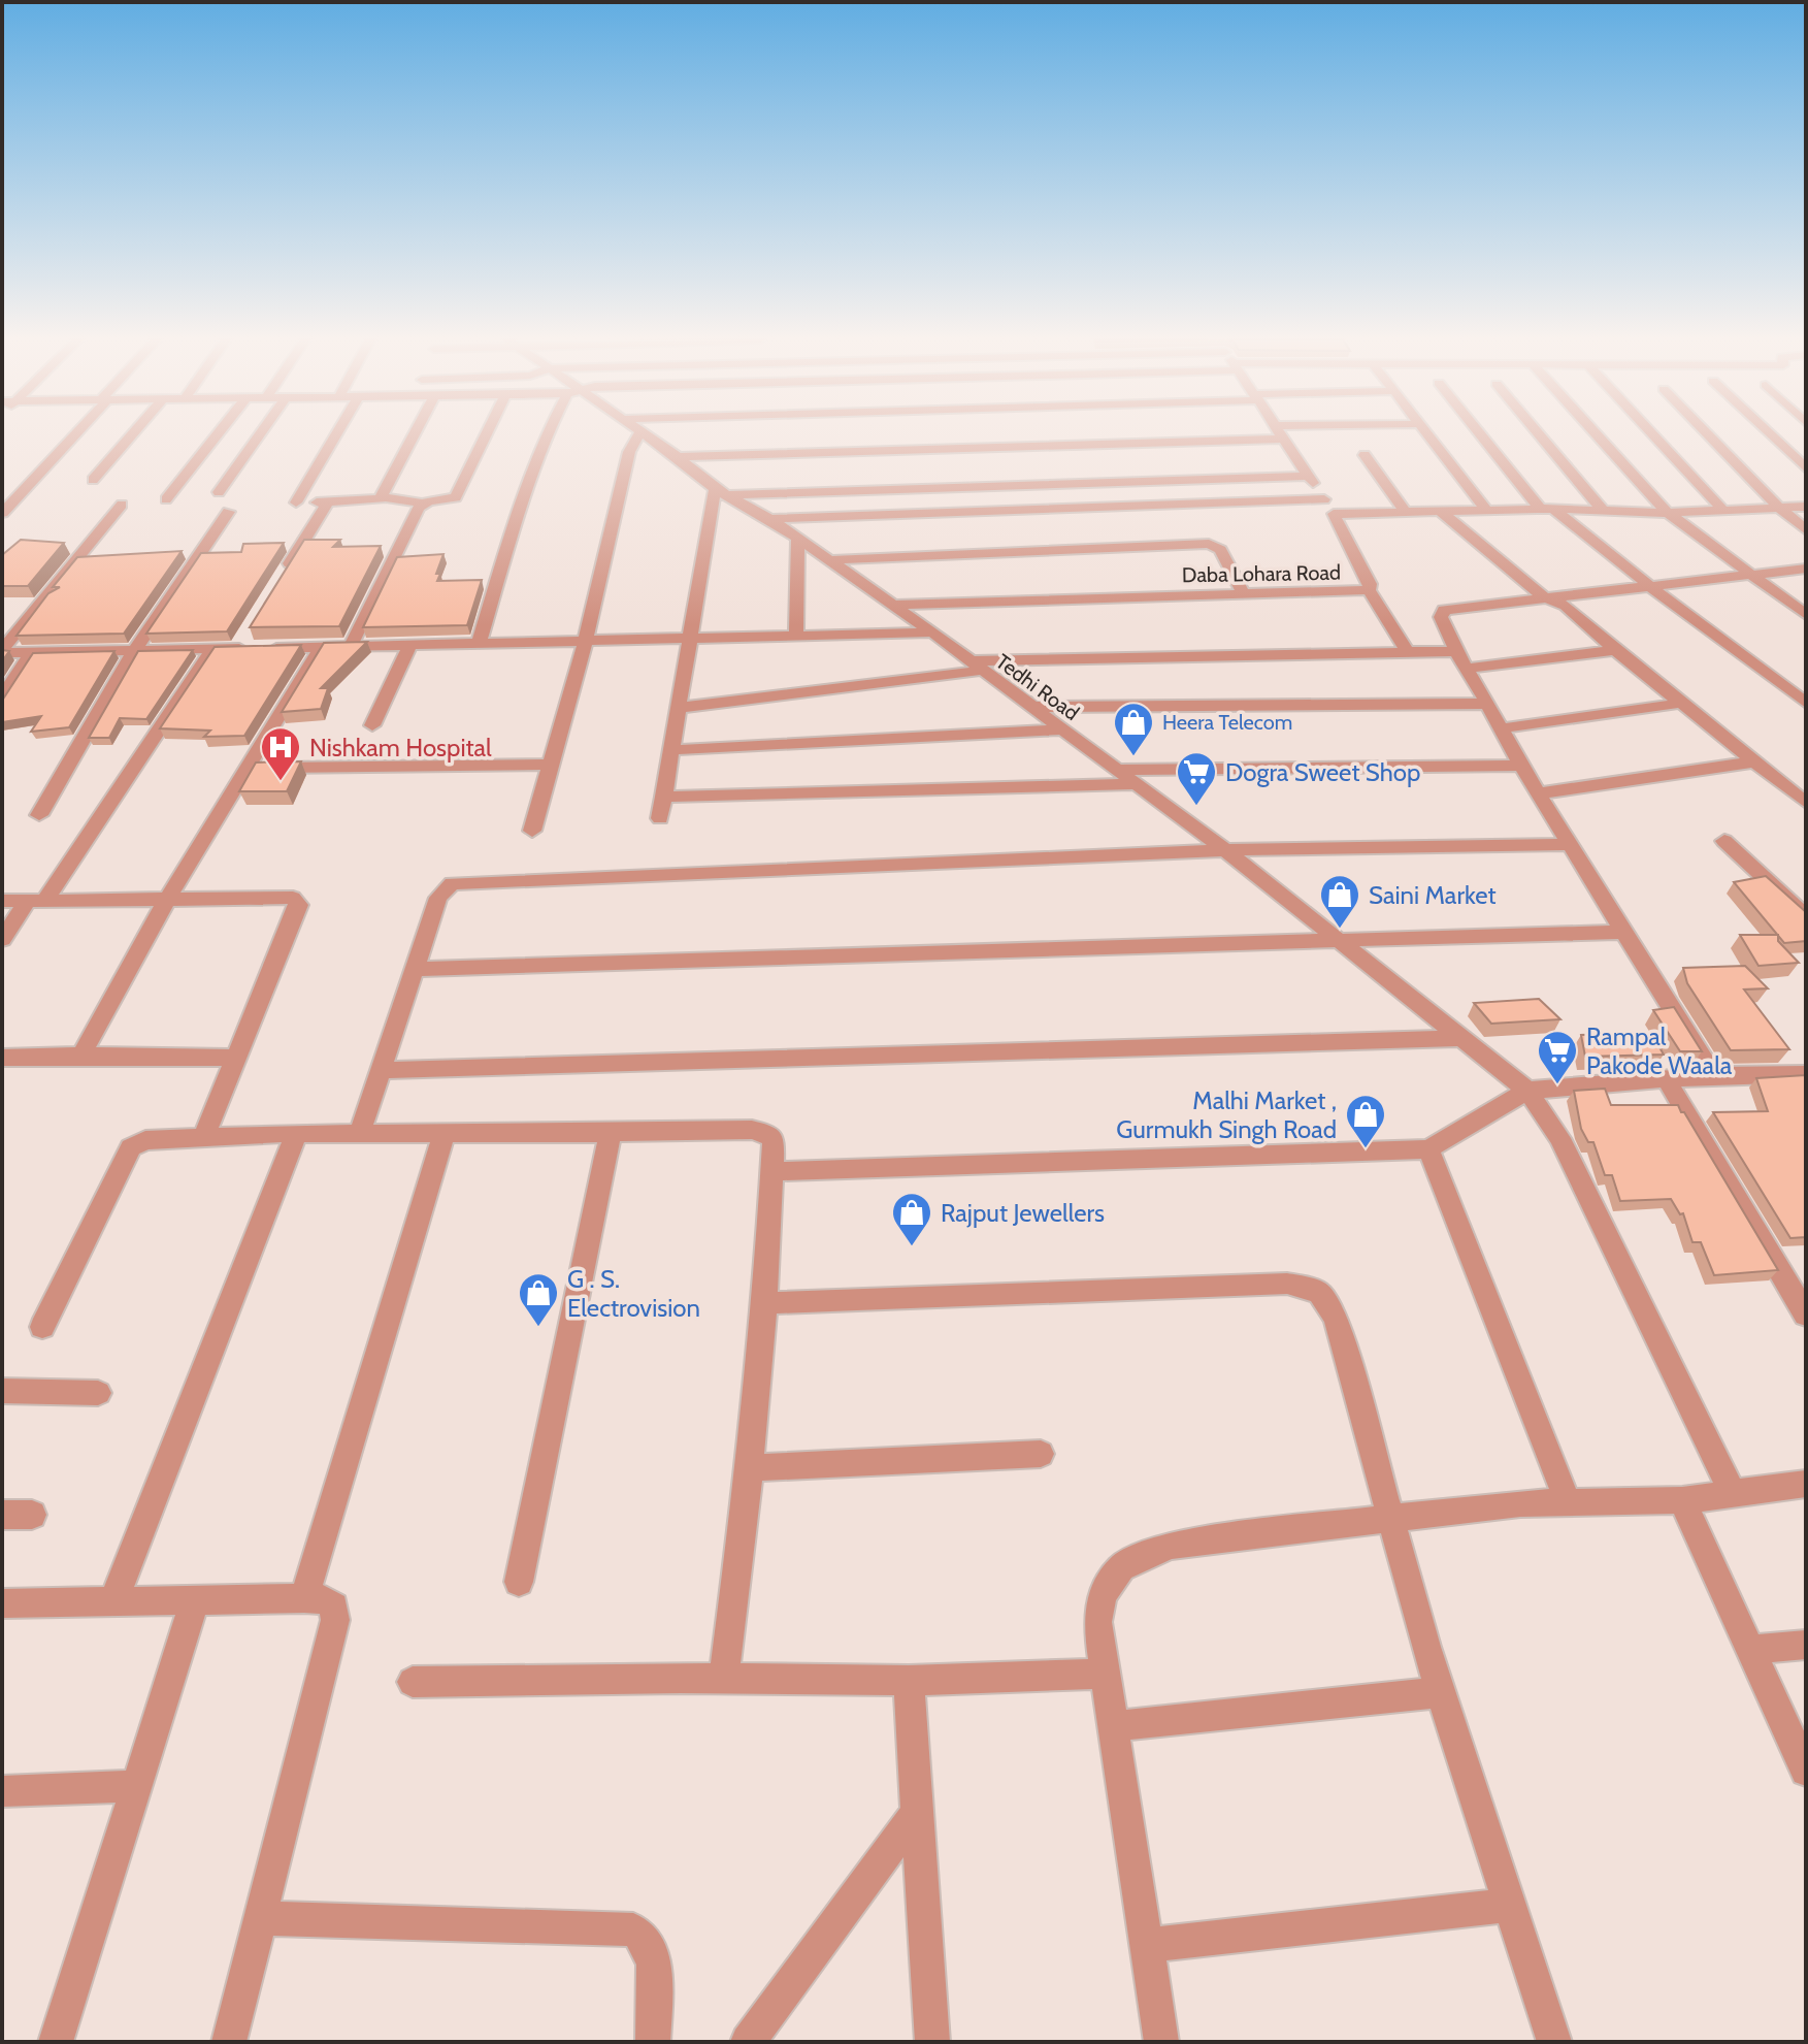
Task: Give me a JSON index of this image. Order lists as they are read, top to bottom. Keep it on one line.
{"streets":{"street":["Daba Lohara Road","Tedhi Road"]},"crossings":[["Daba Lohara Road","Tedhi Road"]],"places":{"shop":["Heera Telecom","Saini Market","Malhi Market , Gurmukh Singh Road","Rajput Jewellers","G . S. Electrovision"],"hospital":["Nishkam Hospital"],"supermarket":["Dogra Sweet Shop","Rampal Pakode Waala"]}}
